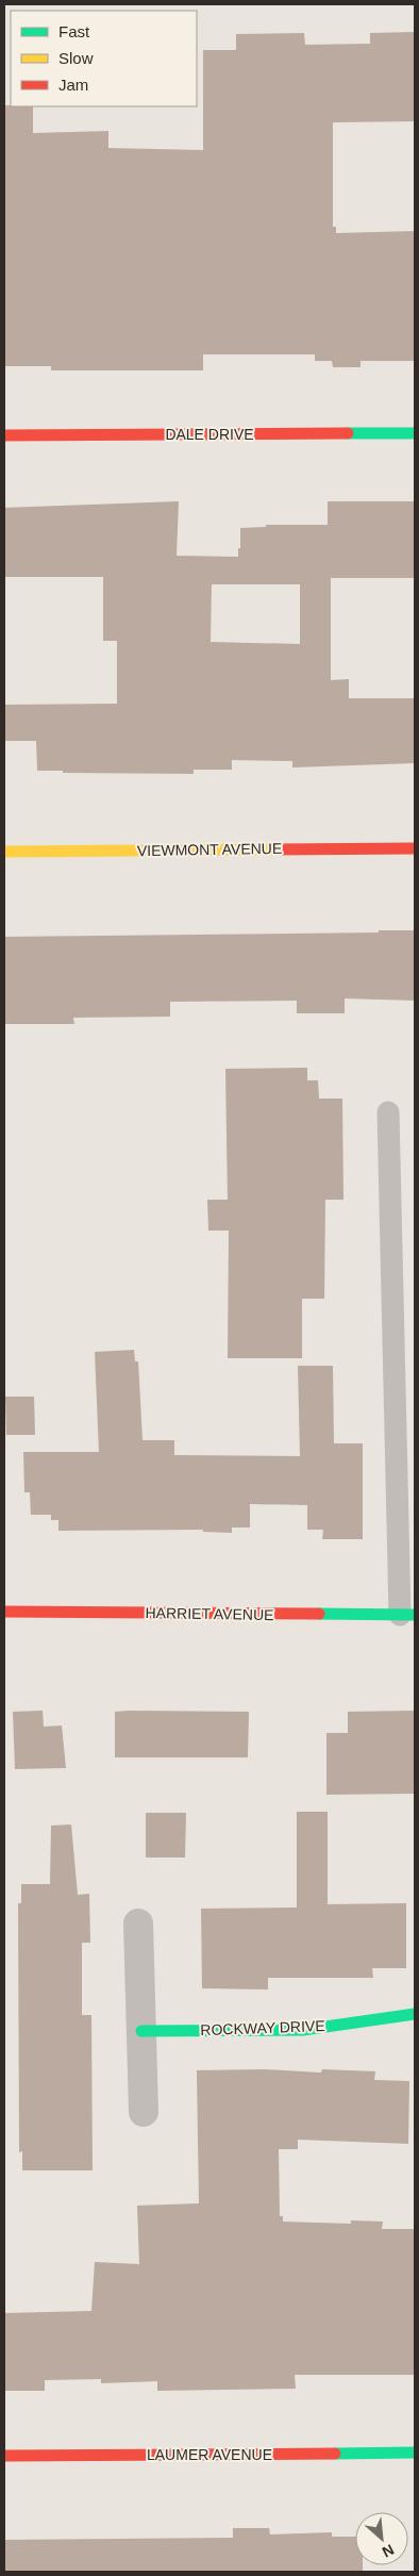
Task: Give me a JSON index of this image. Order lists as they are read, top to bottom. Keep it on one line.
{"streets":{"street":["DALE DRIVE","VIEWMONT AVENUE","HARRIET AVENUE","ROCKWAY DRIVE","LAUMER AVENUE"]},"legend":["Fast","Slow","Jam"],"north":"bottom right"}
